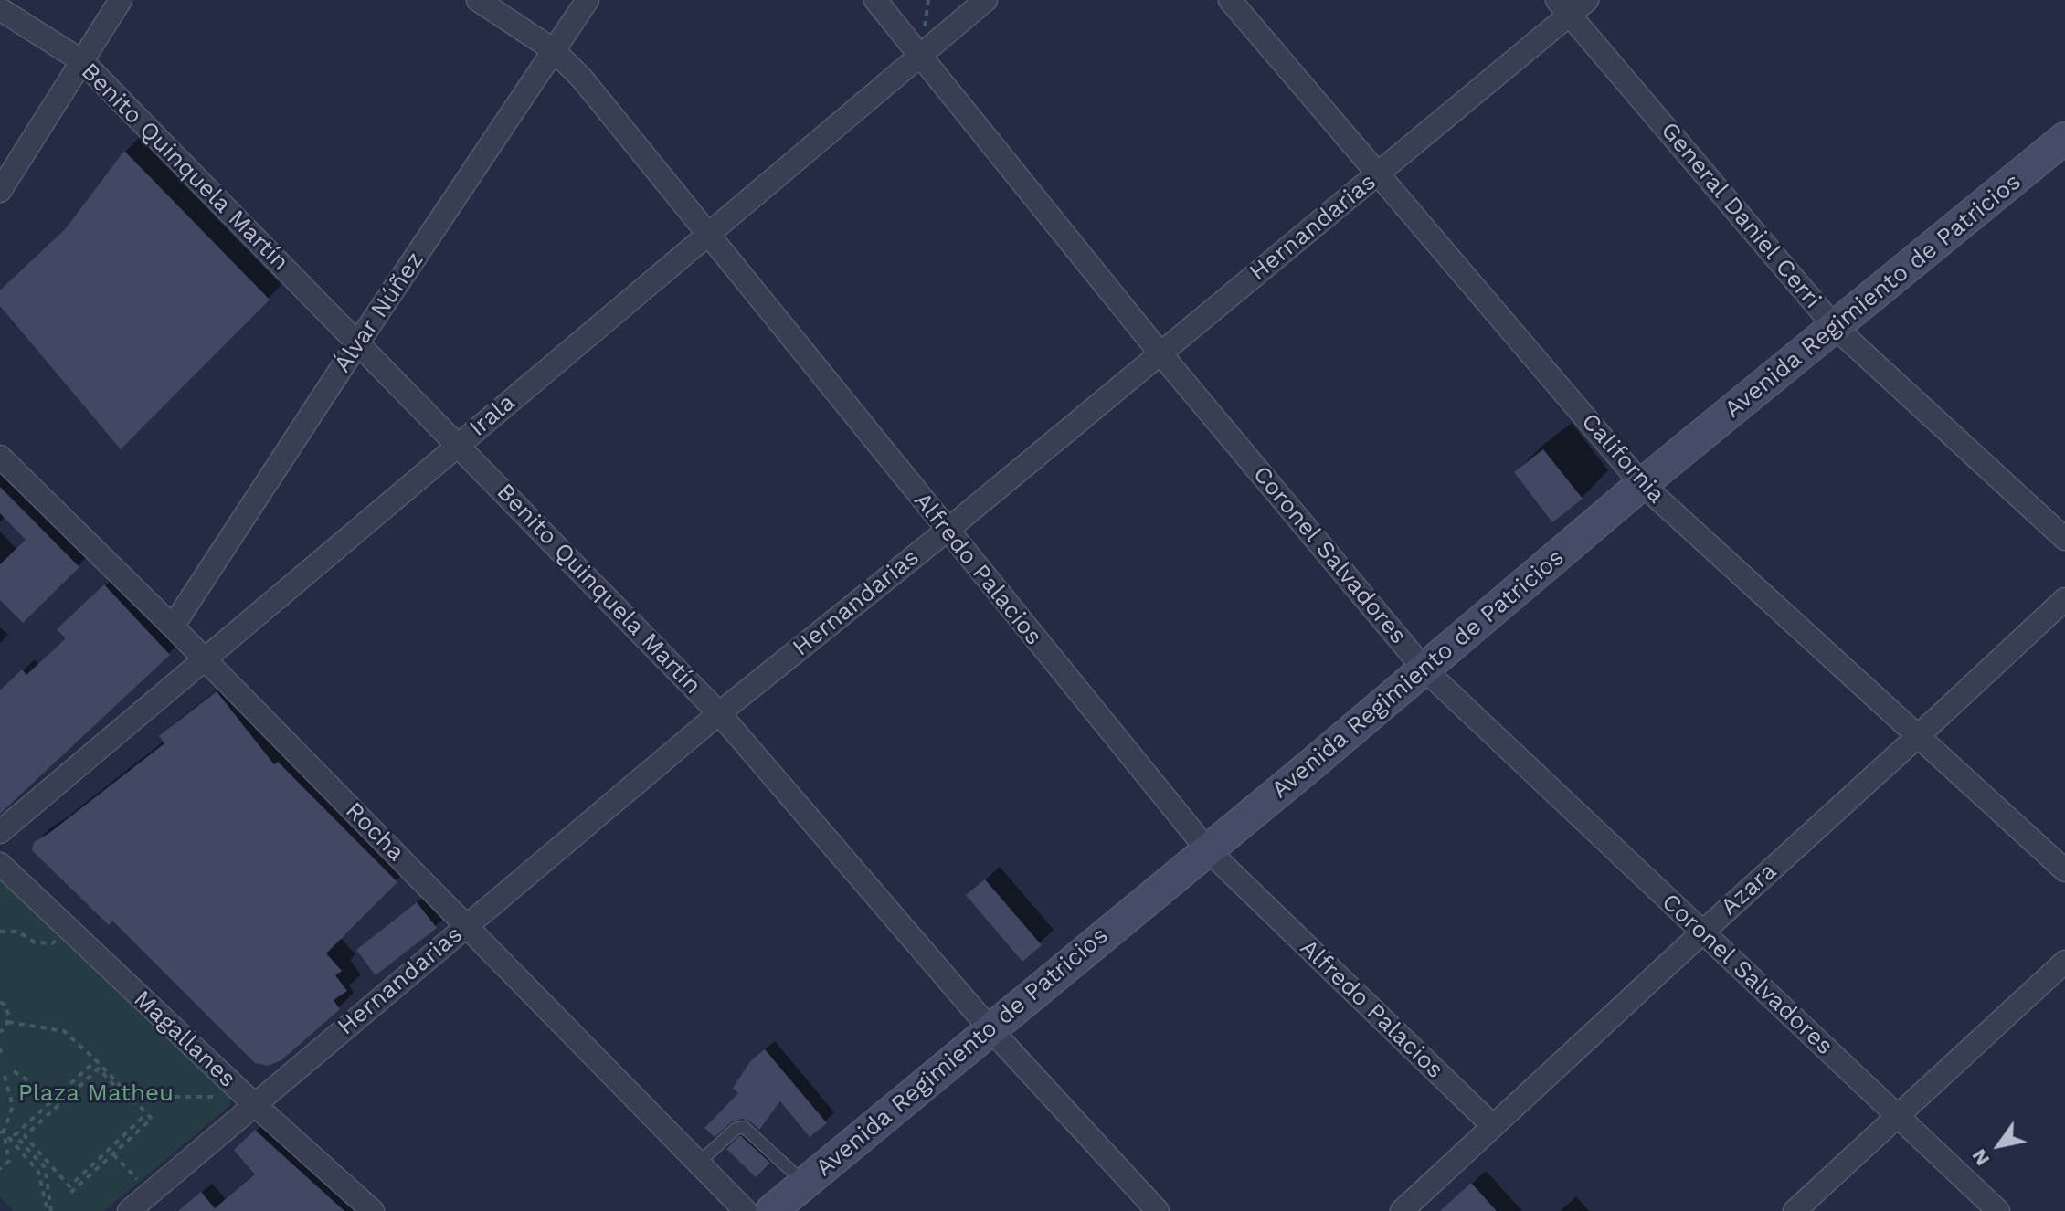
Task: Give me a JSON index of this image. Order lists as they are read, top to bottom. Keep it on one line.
{"streets":{"main road":["Avenida Regimiento de Patricios"],"street":["Benito Quinquela Martín","General Daniel Cerri","Hernandarias","Álvar Núñez","Irala","California","Coronel Salvadores","Alfredo Palacios","Rocha","Azara","Magallanes"]},"crossings":[["Benito Quinquela Martín","Hernandarias"],["Benito Quinquela Martín","Avenida Regimiento de Patricios"],["Benito Quinquela Martín","Álvar Núñez"],["Benito Quinquela Martín","Irala"],["General Daniel Cerri","Hernandarias"],["General Daniel Cerri","Avenida Regimiento de Patricios"],["Hernandarias","California"],["Hernandarias","Coronel Salvadores"],["Hernandarias","Alfredo Palacios"],["Hernandarias","Rocha"],["Hernandarias","Magallanes"],["Avenida Regimiento de Patricios","California"],["Avenida Regimiento de Patricios","Coronel Salvadores"],["Avenida Regimiento de Patricios","Alfredo Palacios"],["Álvar Núñez","Alfredo Palacios"],["Álvar Núñez","Rocha"],["Irala","Coronel Salvadores"],["Irala","Alfredo Palacios"],["Irala","Rocha"],["California","Azara"],["Coronel Salvadores","Azara"],["Alfredo Palacios","Azara"]],"parks":["Plaza Matheu"],"north":"bottom left"}
